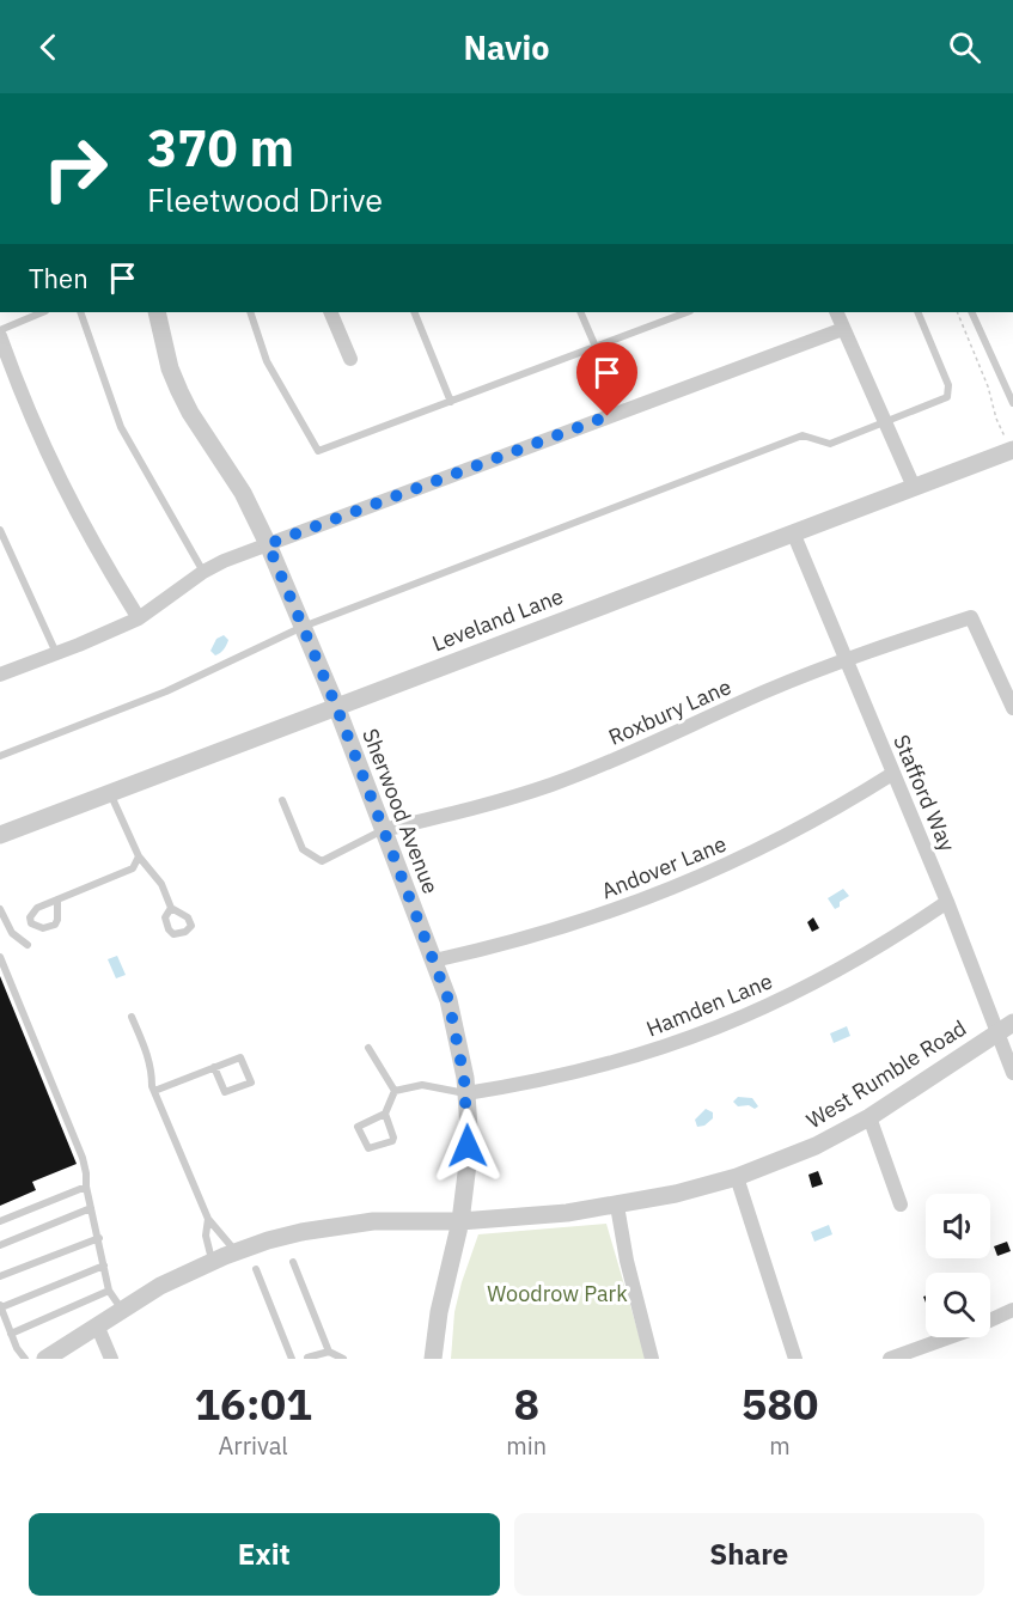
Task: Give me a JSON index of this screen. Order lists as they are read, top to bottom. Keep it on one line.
{"streets":{"street":["Leveland Lane","Roxbury Lane","Stafford Way","Sherwood Avenue","Andover Lane","Hamden Lane","West Rumble Road"]},"crossings":[["Leveland Lane","Stafford Way"],["Leveland Lane","Sherwood Avenue"],["Roxbury Lane","Stafford Way"],["Roxbury Lane","Sherwood Avenue"],["Stafford Way","Andover Lane"],["Stafford Way","Hamden Lane"],["Stafford Way","West Rumble Road"],["Sherwood Avenue","Andover Lane"],["Sherwood Avenue","Hamden Lane"],["Sherwood Avenue","West Rumble Road"]],"parks":["Woodrow Park"],"page":{"header":"Navio","turn":["370 m","Fleetwood Drive"],"then":"Then","eta":["16:01","Arrival","8","min","580","m"],"buttons":["Exit","Share"]}}
